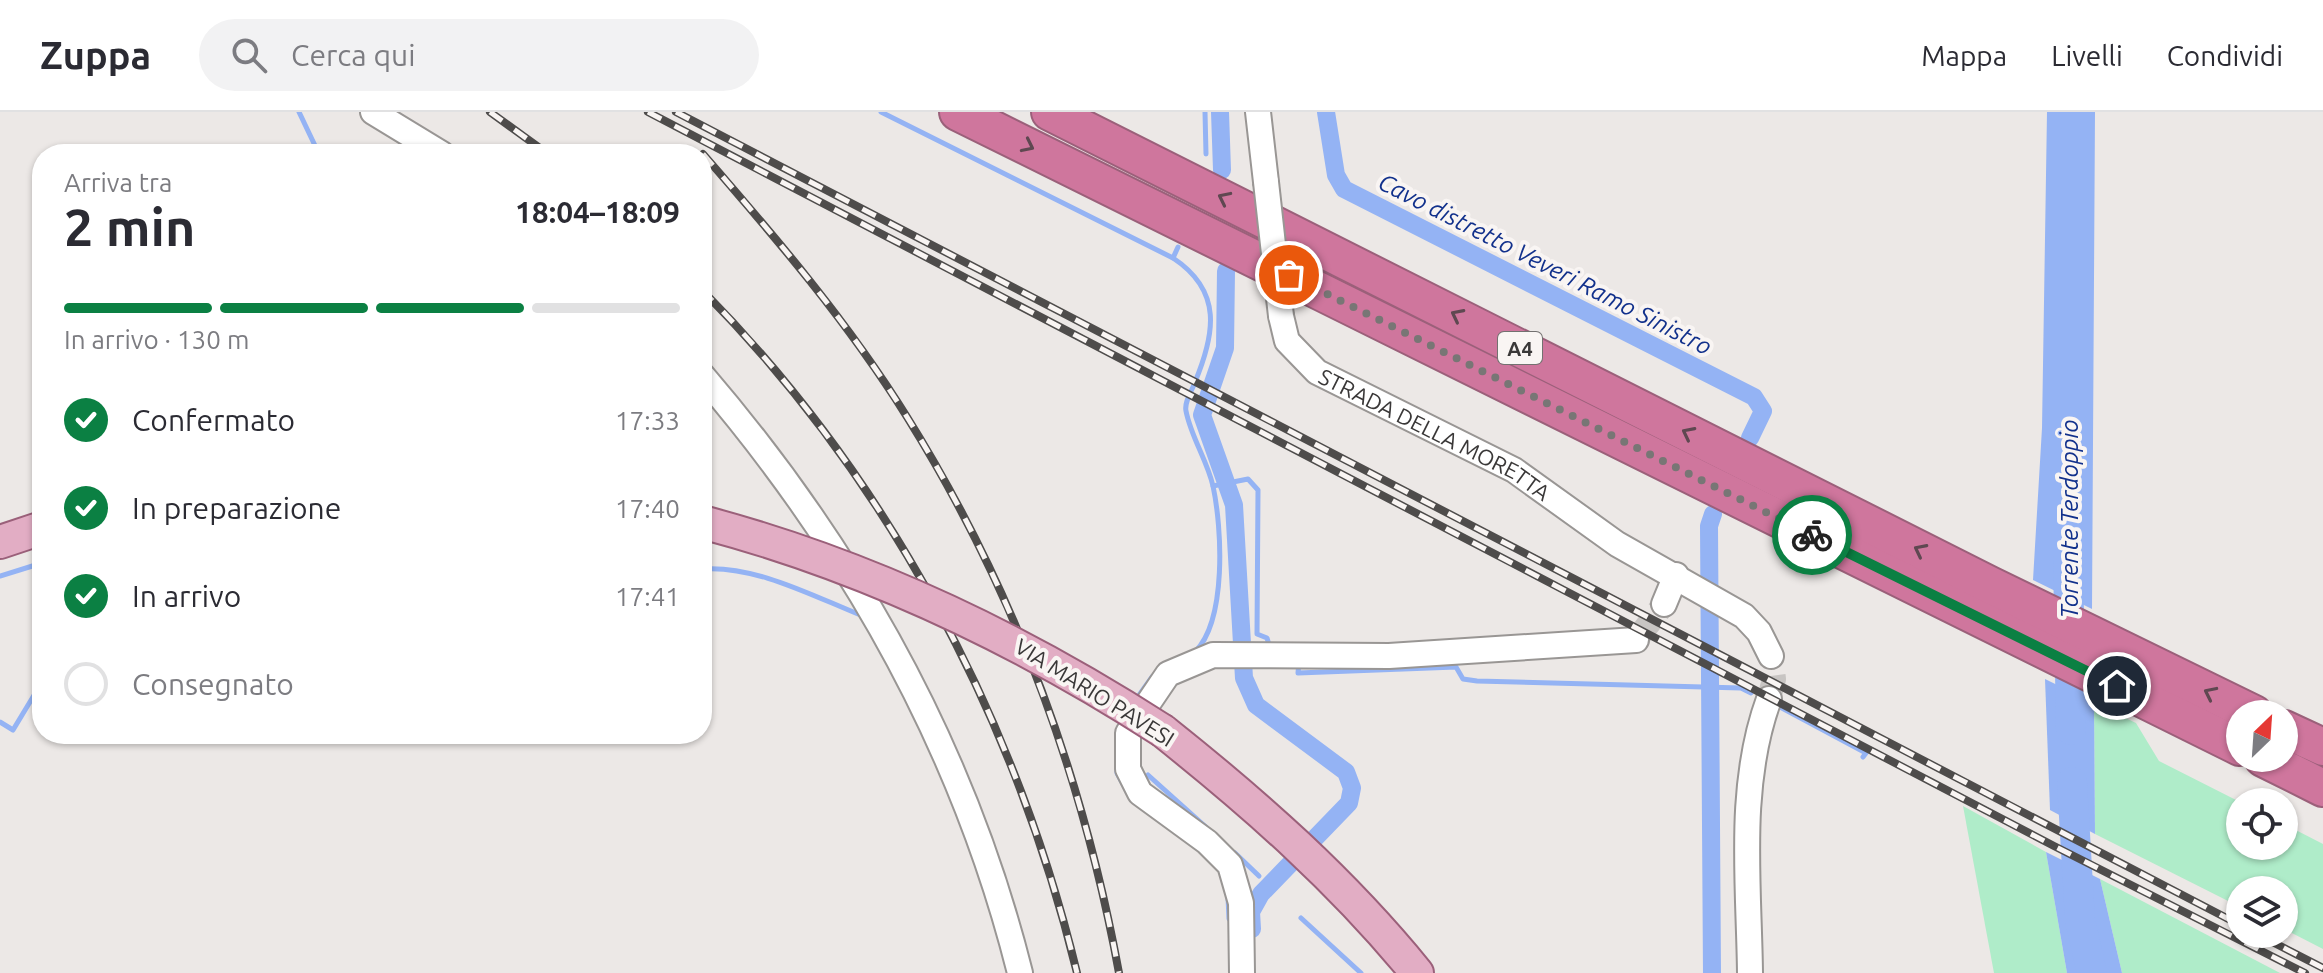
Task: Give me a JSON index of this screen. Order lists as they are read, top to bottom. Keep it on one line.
{"streets":{"highway":["A4"],"main road":["VIA MARIO PAVESI"],"street":["STRADA DELLA MORETTA"]},"water":["Cavo distretto Veveri Ramo Sinistro","Torrente Terdoppio"],"north":"top right","page":{"header":"Zuppa","search":"Cerca qui","nav":["Mappa","Livelli","Condividi"],"heading":["2 min","Arriva tra","18:04–18:09"],"bar":"In arrivo · 130 m","list":[["Confermato","17:33"],["In preparazione","17:40"],["In arrivo","17:41"],"Consegnato"]}}
